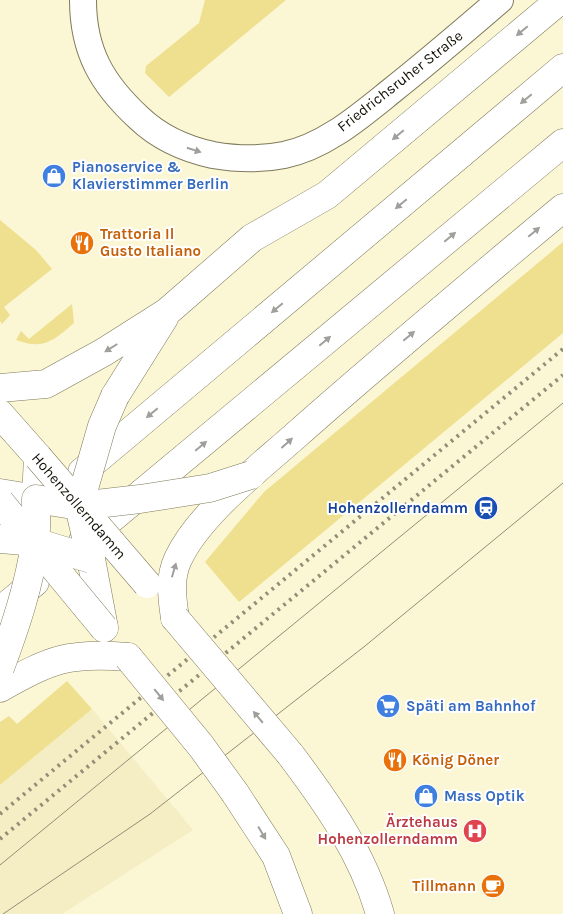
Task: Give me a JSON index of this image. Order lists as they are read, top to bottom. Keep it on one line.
{"streets":{"main road":["Hohenzollerndamm"],"street":["Friedrichsruher Straße"]},"places":{"shop":["Pianoservice & Klavierstimmer Berlin","Mass Optik"],"restaurant":["Trattoria Il Gusto Italiano","König Döner"],"station":["Hohenzollerndamm"],"supermarket":["Späti am Bahnhof"],"hospital":["Ärztehaus Hohenzollerndamm"],"cafe":["Tillmann"]}}
